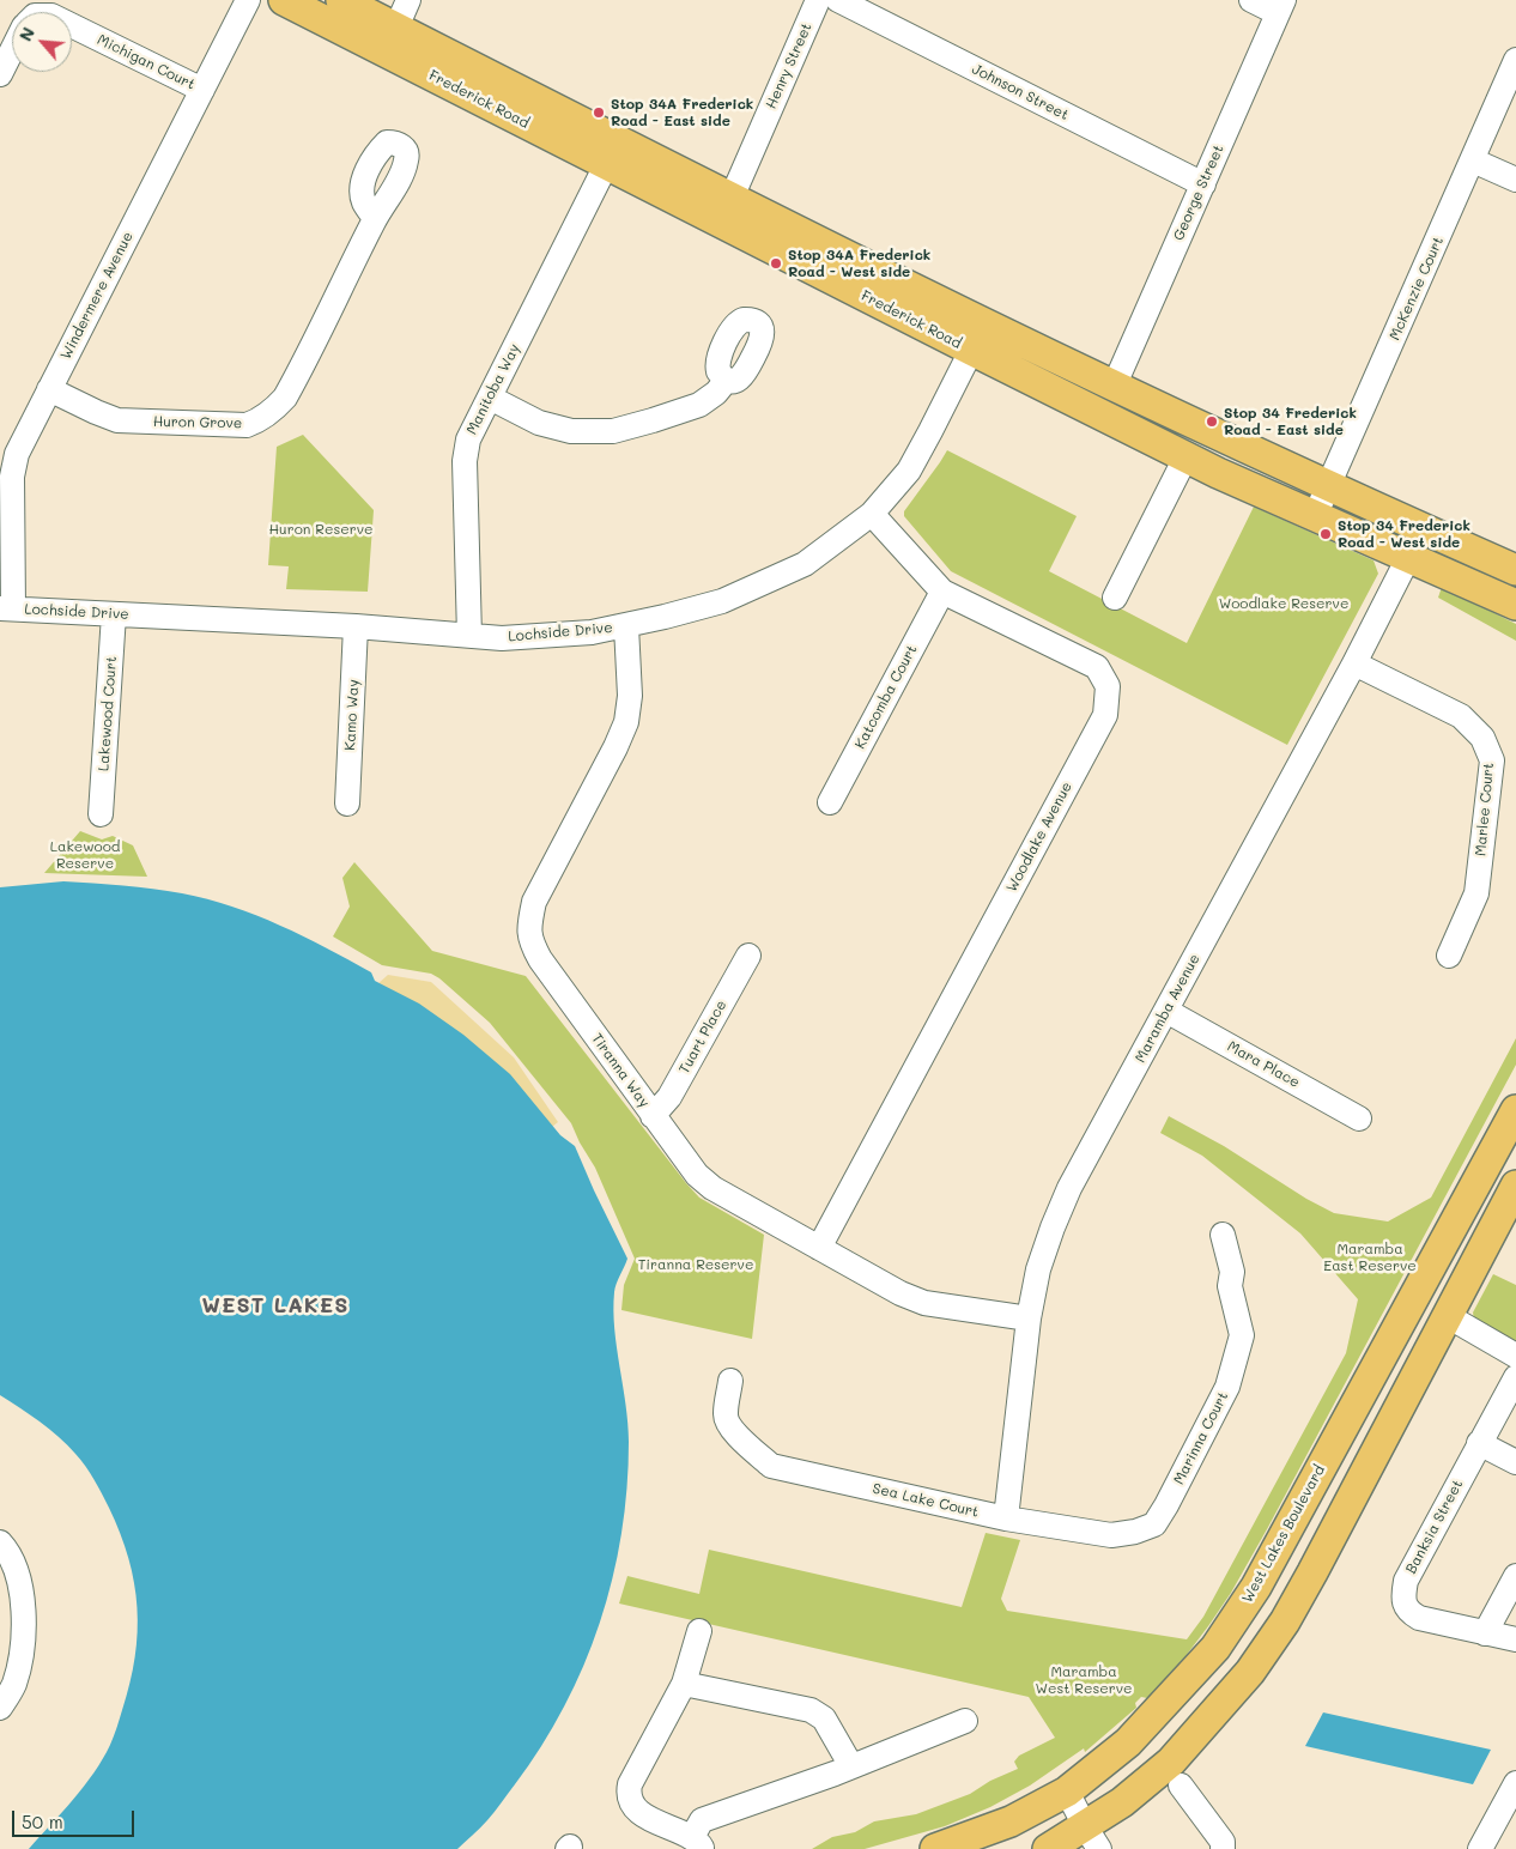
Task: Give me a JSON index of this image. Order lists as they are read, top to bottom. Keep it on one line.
{"streets":{"main road":["Frederick Road","West Lakes Boulevard"],"street":["Michigan Court","Henry Street","Johnson Street","George Street","McKenzie Court","Windermere Avenue","Manitoba Way","Huron Grove","Lochside Drive","Katcomba Court","Lakewood Court","Kamo Way","Marlee Court","Woodlake Avenue","Maramba Avenue","Tuart Place","Mara Place","Tiranna Way","Marinna Court","Sea Lake Court","Banksia Street"]},"crossings":[["Michigan Court","Windermere Avenue"],["Henry Street","Frederick Road"],["Johnson Street","George Street"],["Frederick Road","George Street"],["Frederick Road","McKenzie Court"],["Frederick Road","Manitoba Way"],["Frederick Road","Lochside Drive"],["Frederick Road","Maramba Avenue"],["Windermere Avenue","Huron Grove"],["Windermere Avenue","Lochside Drive"],["Manitoba Way","Lochside Drive"],["Lochside Drive","Lakewood Court"],["Lochside Drive","Kamo Way"],["Lochside Drive","Woodlake Avenue"],["Lochside Drive","Tiranna Way"],["Katcomba Court","Woodlake Avenue"],["Marlee Court","Maramba Avenue"],["Woodlake Avenue","Tiranna Way"],["Maramba Avenue","Mara Place"],["Maramba Avenue","Tiranna Way"],["Maramba Avenue","Sea Lake Court"],["Tuart Place","Tiranna Way"],["Marinna Court","Sea Lake Court"]],"districts":["WEST LAKES"],"parks":["Huron Reserve","Woodlake Reserve","Lakewood Reserve","Maramba East Reserve","Tiranna Reserve","Maramba West Reserve"],"places":["Stop 34A Frederick Road - East side","Stop 34A Frederick Road - West side","Stop 34 Frederick Road - East side","Stop 34 Frederick Road - West side"],"scale_bar":"50 m","north":"top left"}
